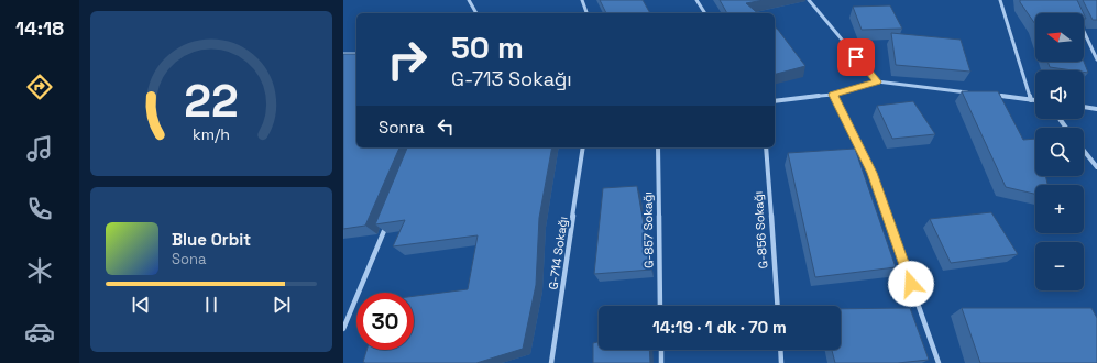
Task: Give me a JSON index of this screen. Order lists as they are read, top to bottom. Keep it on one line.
{"streets":{"street":["G-857 Sokağı","G-856 Sokağı","G-714 Sokağı"]},"north":"left","page":{"tabs":"14:18","map_buttons":["+","−"],"turn":["50 m","G-713 Sokağı"],"then":"Sonra","song":["Blue Orbit","Sona"],"limit":"30","trip":"14:19 · 1 dk · 70 m","gauge":["22","km/h"]}}
